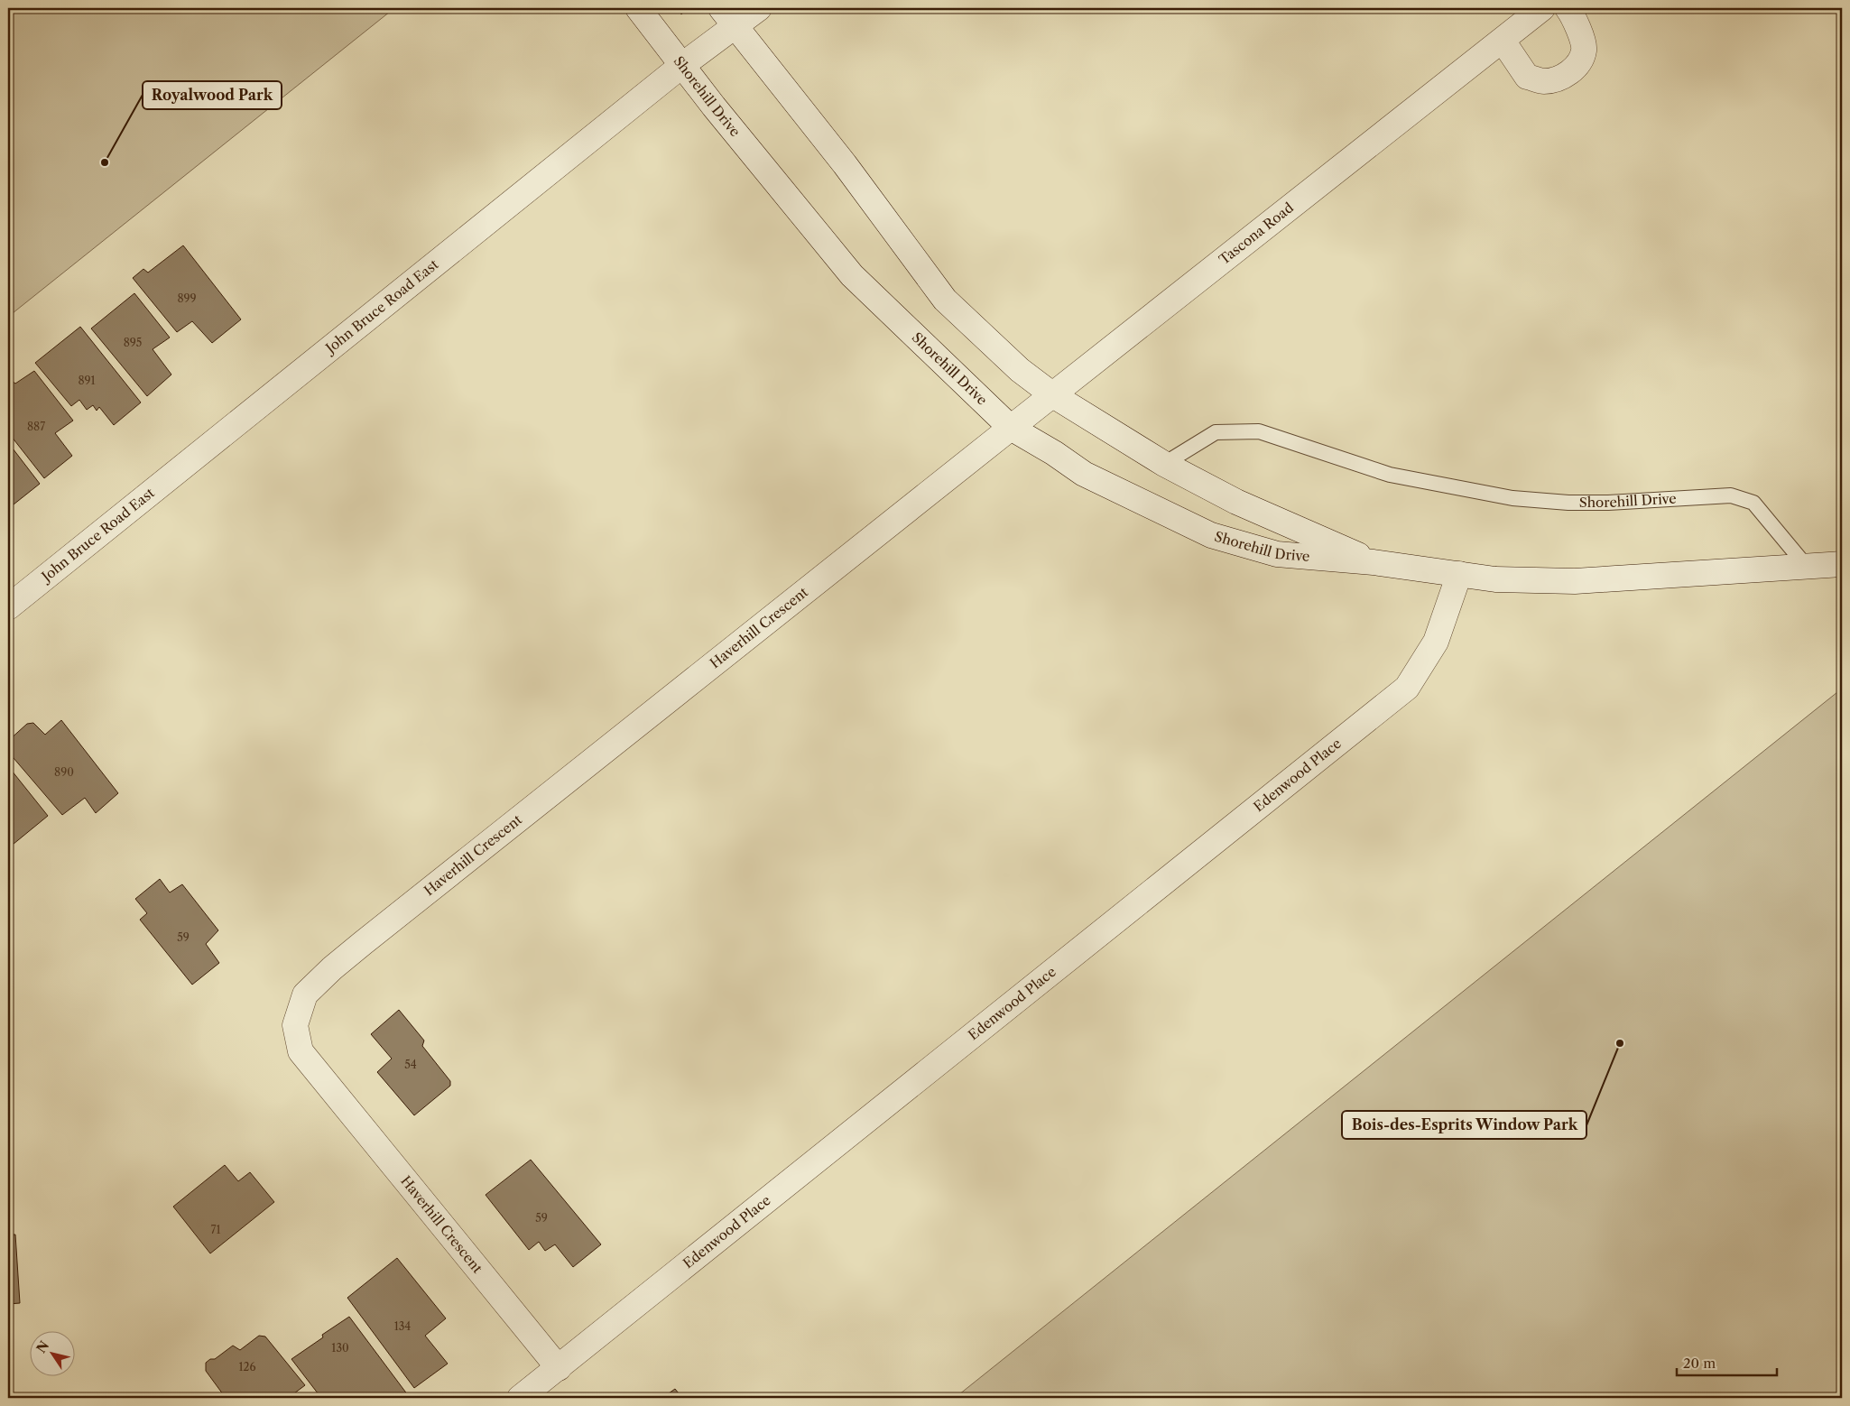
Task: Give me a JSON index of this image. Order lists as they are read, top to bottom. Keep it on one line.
{"streets":{"street":["Shorehill Drive","Tascona Road","John Bruce Road East","Haverhill Crescent","Edenwood Place"]},"crossings":[["Shorehill Drive","Tascona Road"],["Shorehill Drive","John Bruce Road East"],["Shorehill Drive","Haverhill Crescent"],["Shorehill Drive","Edenwood Place"],["Tascona Road","Haverhill Crescent"],["Haverhill Crescent","Edenwood Place"]],"places":["Royalwood Park","Bois-des-Esprits Window Park"],"house_numbers":["899","895","891","887","890","59","54","59","71","134","130","126"],"scale_bar":"20 m","north":"top left"}
